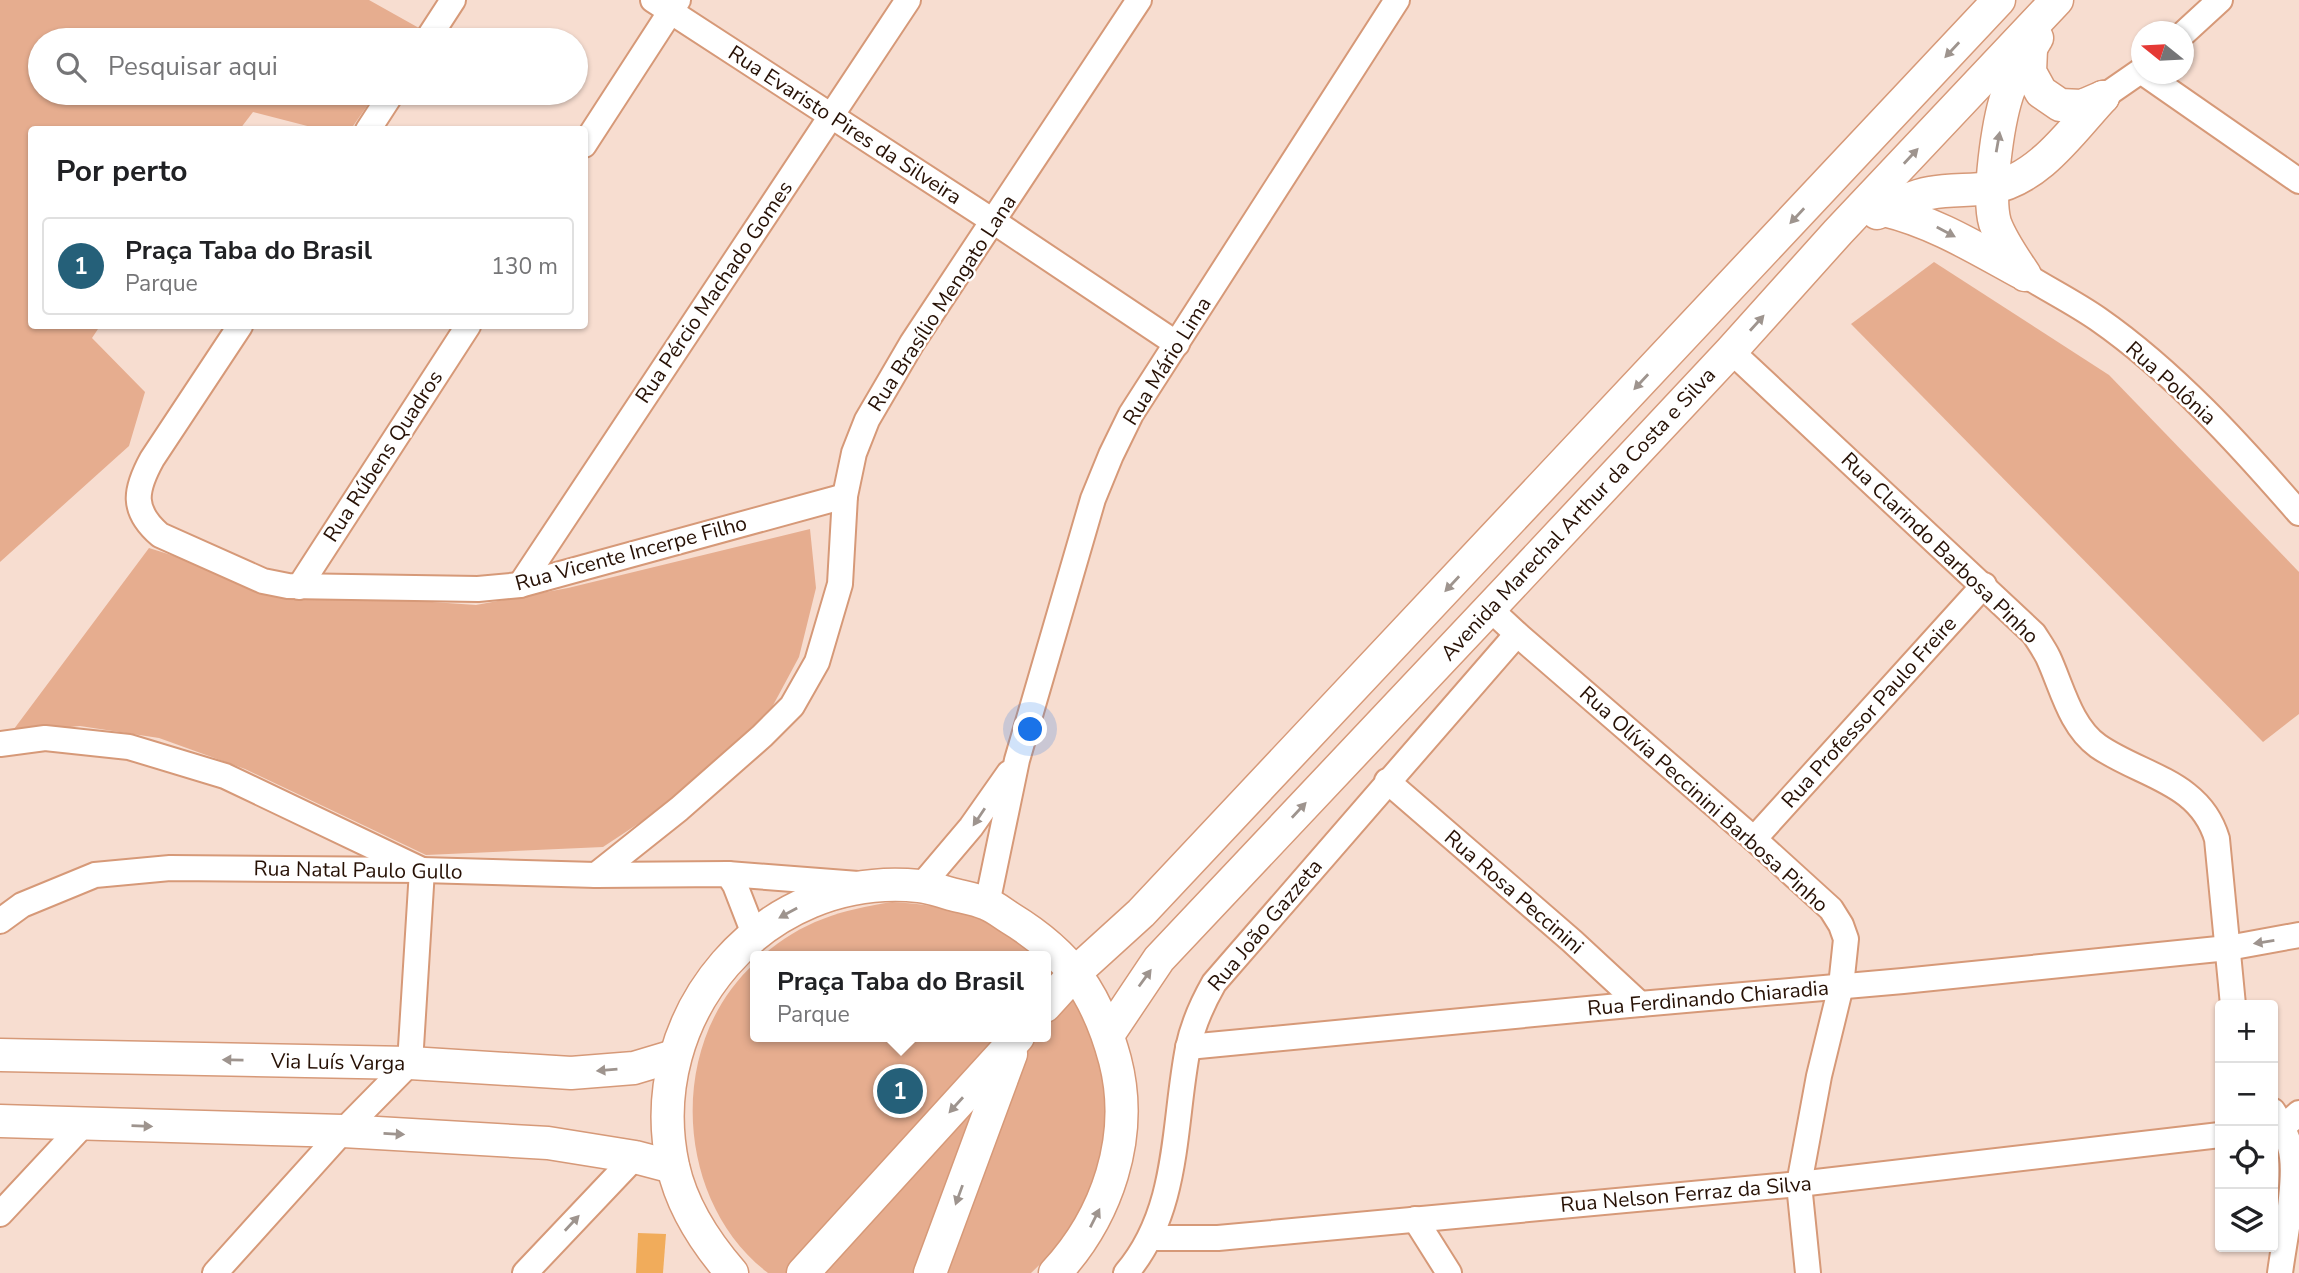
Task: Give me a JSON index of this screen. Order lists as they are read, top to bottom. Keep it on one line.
{"streets":{"main road":["Avenida Marechal Arthur da Costa e Silva","Via Luís Varga"],"street":["Rua Evaristo Pires da Silveira","Rua Pércio Machado Gomes","Rua Brasílio Mengato Lana","Rua Mário Lima","Rua Polônia","Rua Rúbens Quadros","Rua Clarindo Barbosa Pinho","Rua Vicente Incerpe Filho","Rua Professor Paulo Freire","Rua Olívia Peccinini Barbosa Pinho","Rua Natal Paulo Gullo","Rua Rosa Peccinini","Rua João Gazzeta","Rua Ferdinando Chiaradia","Rua Nelson Ferraz da Silva"]},"crossings":[["Rua Evaristo Pires da Silveira","Rua Pércio Machado Gomes"],["Rua Evaristo Pires da Silveira","Rua Brasílio Mengato Lana"],["Rua Evaristo Pires da Silveira","Rua Mário Lima"],["Rua Pércio Machado Gomes","Rua Vicente Incerpe Filho"],["Rua Brasílio Mengato Lana","Rua Vicente Incerpe Filho"],["Rua Brasílio Mengato Lana","Rua Natal Paulo Gullo"],["Rua Rúbens Quadros","Rua Vicente Incerpe Filho"],["Avenida Marechal Arthur da Costa e Silva","Rua Clarindo Barbosa Pinho"],["Avenida Marechal Arthur da Costa e Silva","Rua Olívia Peccinini Barbosa Pinho"],["Rua Clarindo Barbosa Pinho","Rua Professor Paulo Freire"],["Rua Clarindo Barbosa Pinho","Rua Ferdinando Chiaradia"],["Rua Professor Paulo Freire","Rua Olívia Peccinini Barbosa Pinho"],["Rua Olívia Peccinini Barbosa Pinho","Rua João Gazzeta"],["Rua Olívia Peccinini Barbosa Pinho","Rua Ferdinando Chiaradia"],["Rua Olívia Peccinini Barbosa Pinho","Rua Nelson Ferraz da Silva"],["Rua Rosa Peccinini","Rua João Gazzeta"],["Rua Rosa Peccinini","Rua Ferdinando Chiaradia"],["Rua João Gazzeta","Rua Ferdinando Chiaradia"],["Rua João Gazzeta","Rua Nelson Ferraz da Silva"]],"north":"left","page":{"search":"Pesquisar aqui","heading":"Por perto","list":[{"mark":"1","name":"Praça Taba do Brasil","note":"Parque","value":"130 m"}],"popup":["Praça Taba do Brasil","Parque"],"map_buttons":["+","−"],"pins":"1"}}
